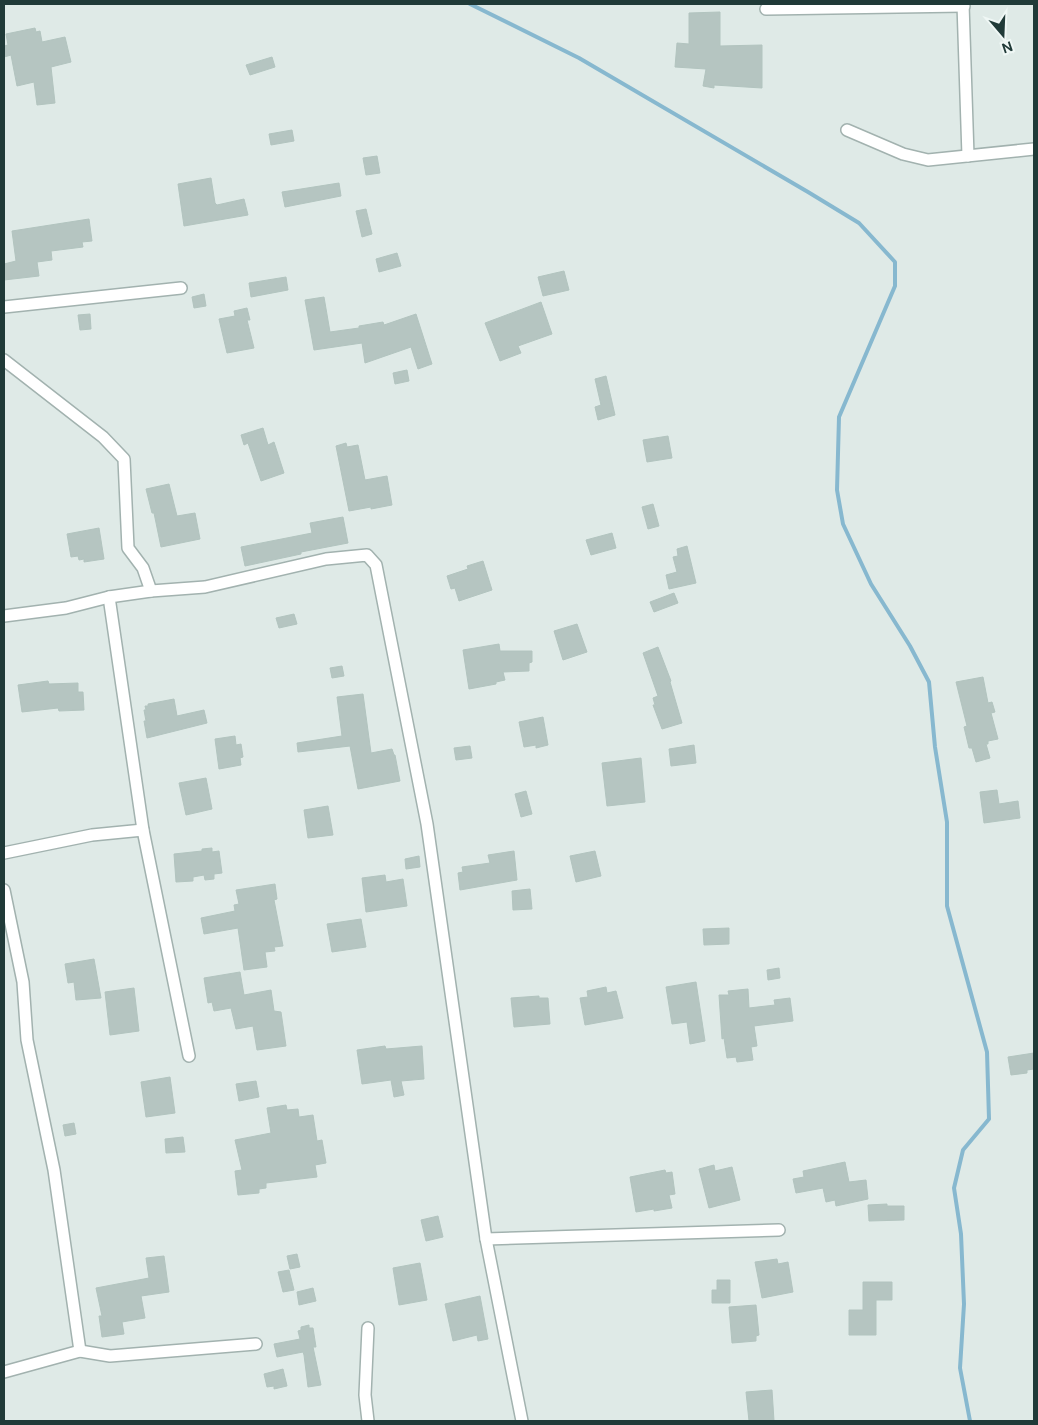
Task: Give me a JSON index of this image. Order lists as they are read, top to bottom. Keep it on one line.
{"north":"bottom"}
